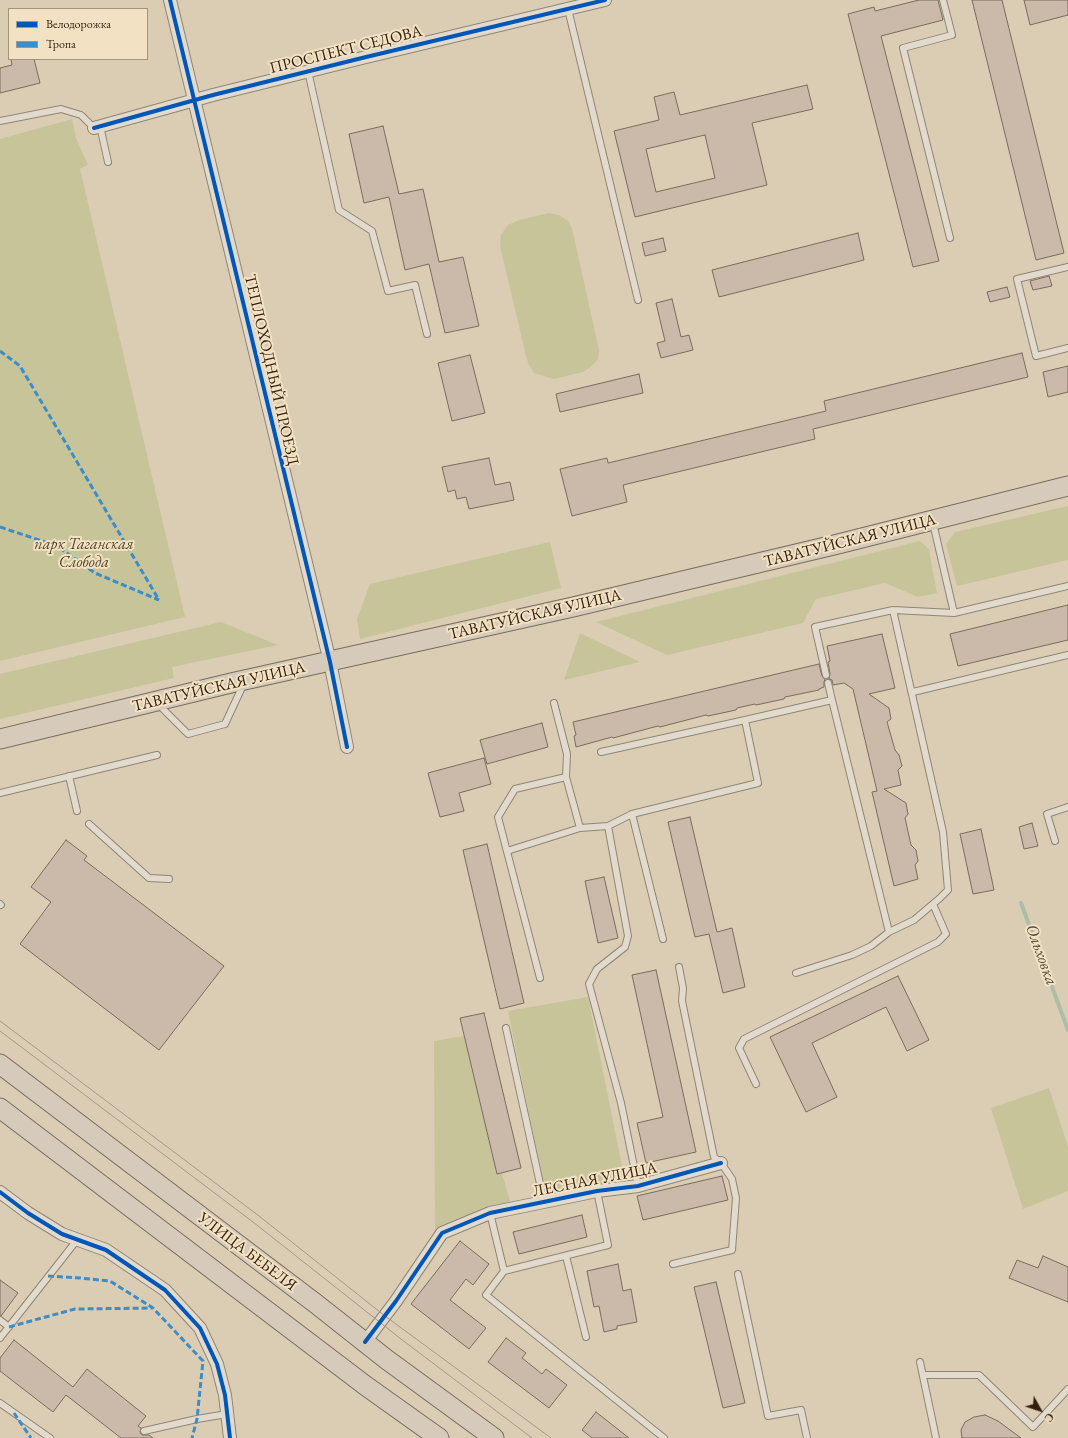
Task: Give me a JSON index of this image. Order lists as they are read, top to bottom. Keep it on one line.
{"streets":{"main road":["ТАВАТУЙСКАЯ УЛИЦА","УЛИЦА БЕБЕЛЯ"],"street":["ПРОСПЕКТ СЕДОВА","ТЕПЛОХОДНЫЙ ПРОЕЗД","ЛЕСНАЯ УЛИЦА"]},"crossings":[["ПРОСПЕКТ СЕДОВА","ТЕПЛОХОДНЫЙ ПРОЕЗД"],["ТЕПЛОХОДНЫЙ ПРОЕЗД","ТАВАТУЙСКАЯ УЛИЦА"],["ЛЕСНАЯ УЛИЦА","УЛИЦА БЕБЕЛЯ"]],"water":["Ольховка"],"parks":["парк Таганская Слобода"],"legend":["Велодорожка","Тропа"],"north":"bottom right"}
